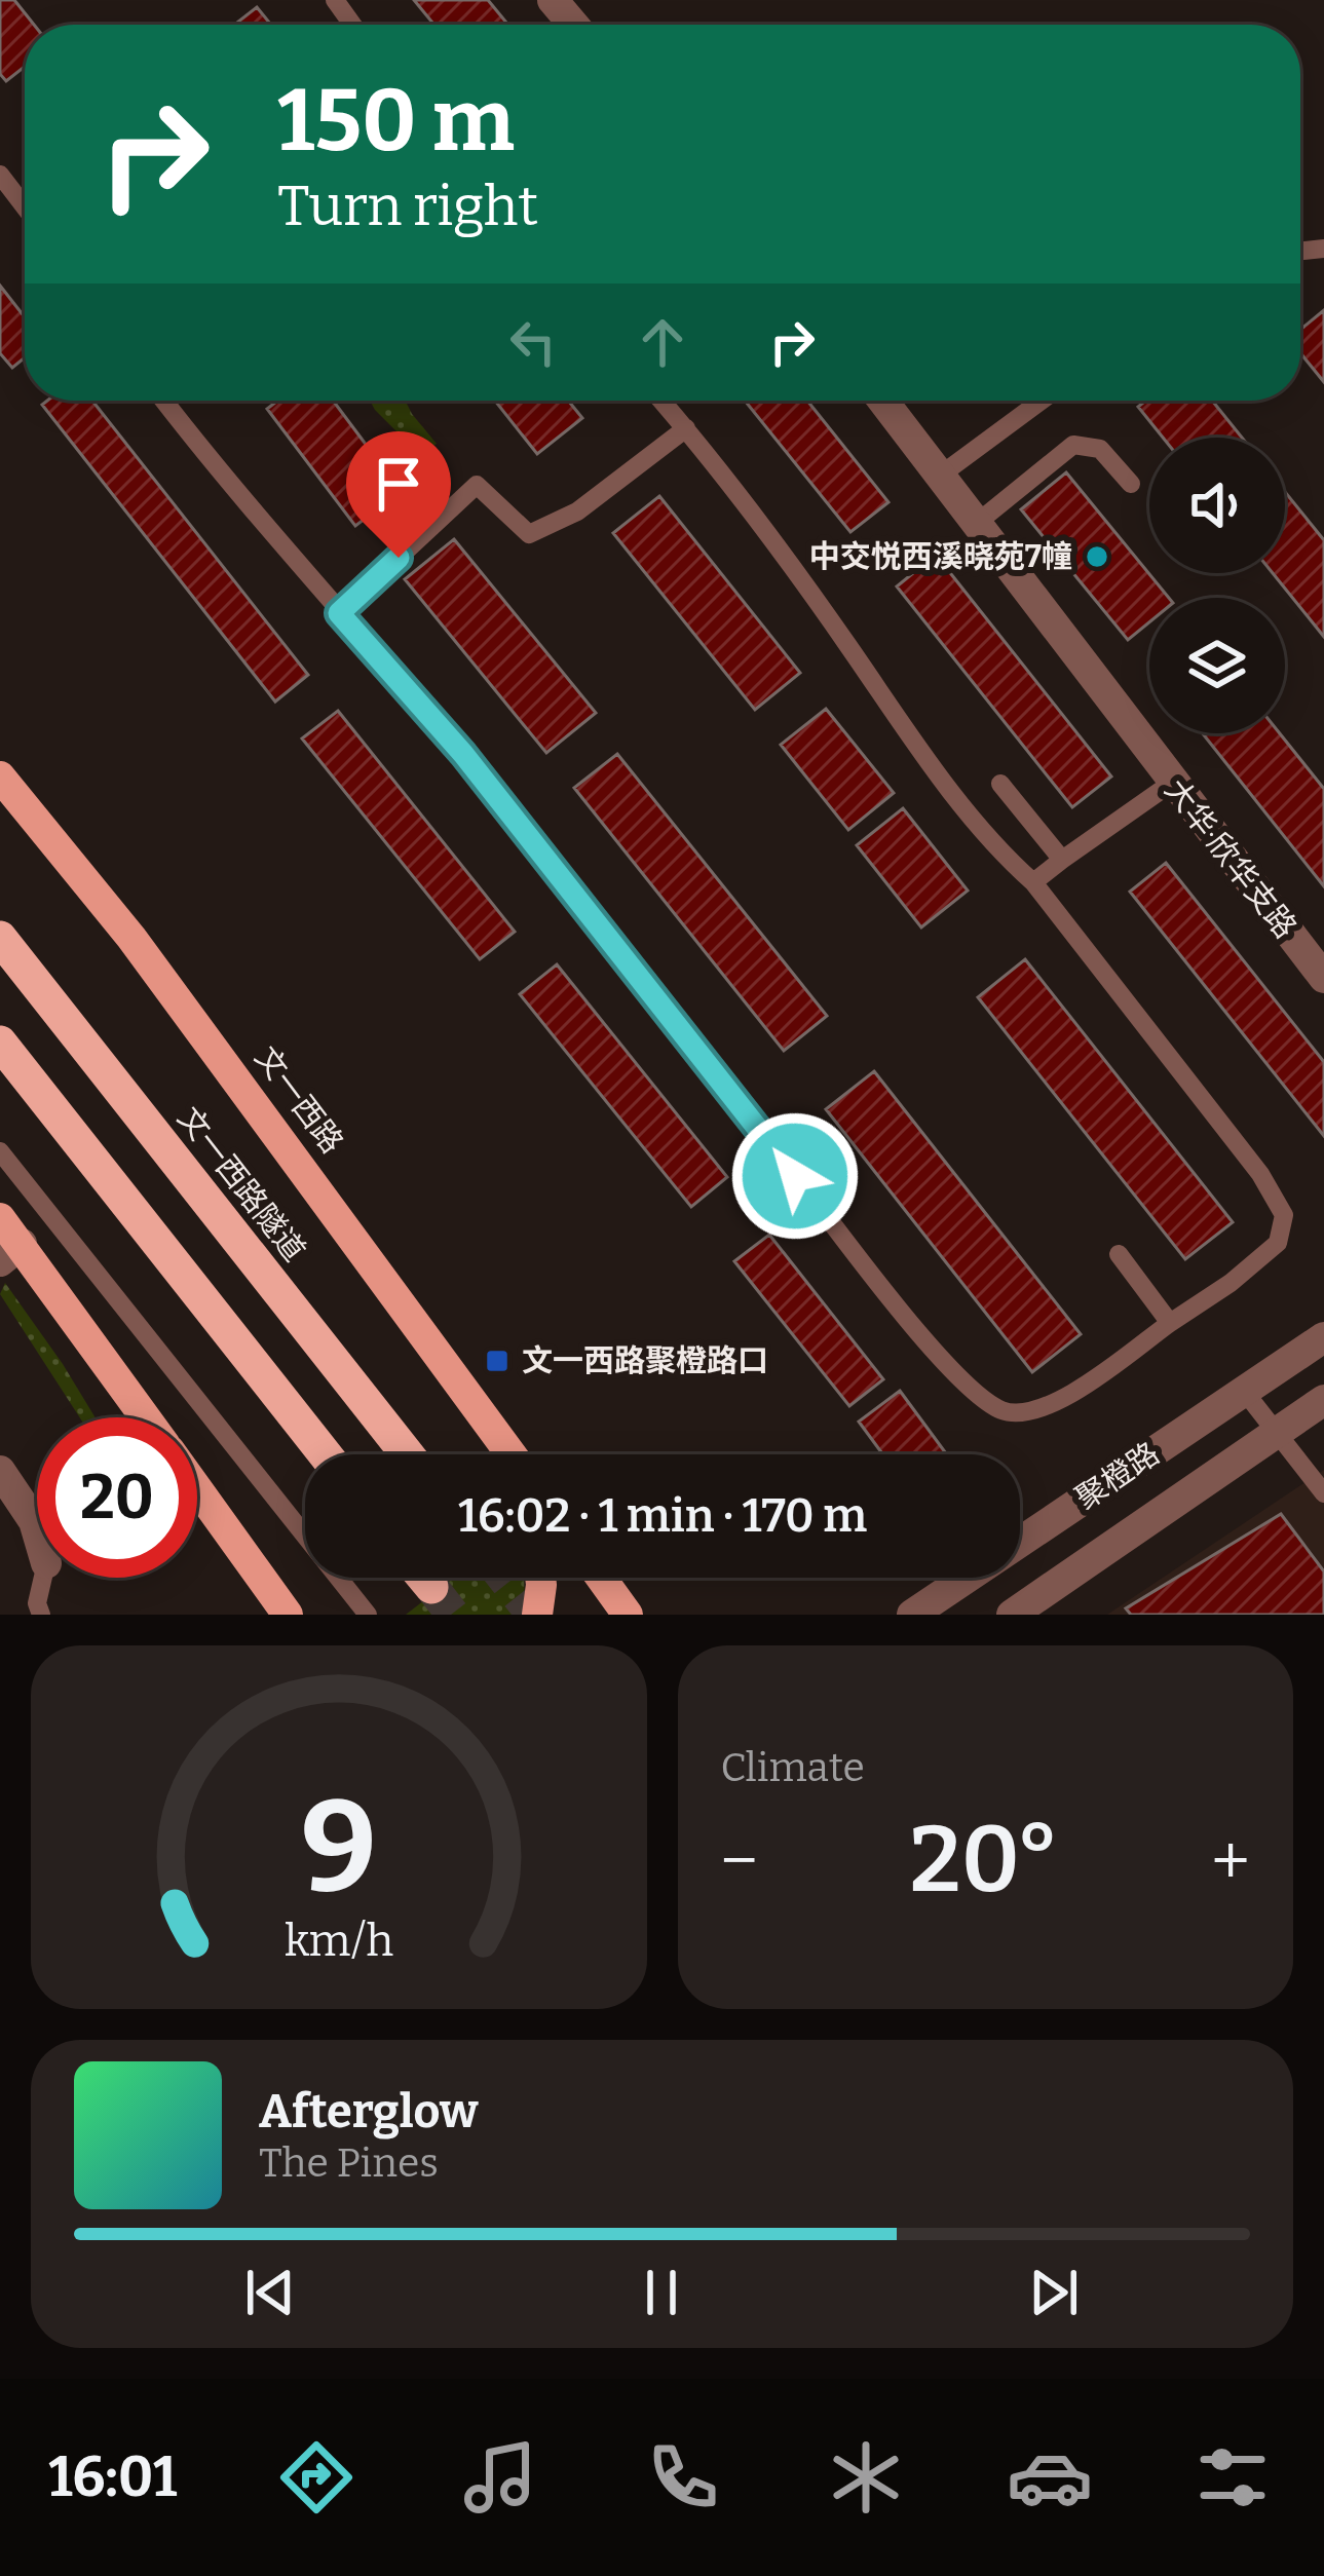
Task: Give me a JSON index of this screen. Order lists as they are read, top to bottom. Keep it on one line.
{"streets":{"highway":["文一西路隧道"],"main road":["文一西路"],"street":["大华·欣华支路","聚橙路"]},"places":{"other":["中交悦西溪晓苑7幢"],"transit":["文一西路聚橙路口"]},"page":{"turn":["150 m","Turn right"],"limit":"20","trip":"16:02 · 1 min · 170 m","tile":"Climate","heat":["−","20°","+"],"song":["Afterglow","The Pines"],"tabs":"16:01","gauge":["9","km/h"]}}
